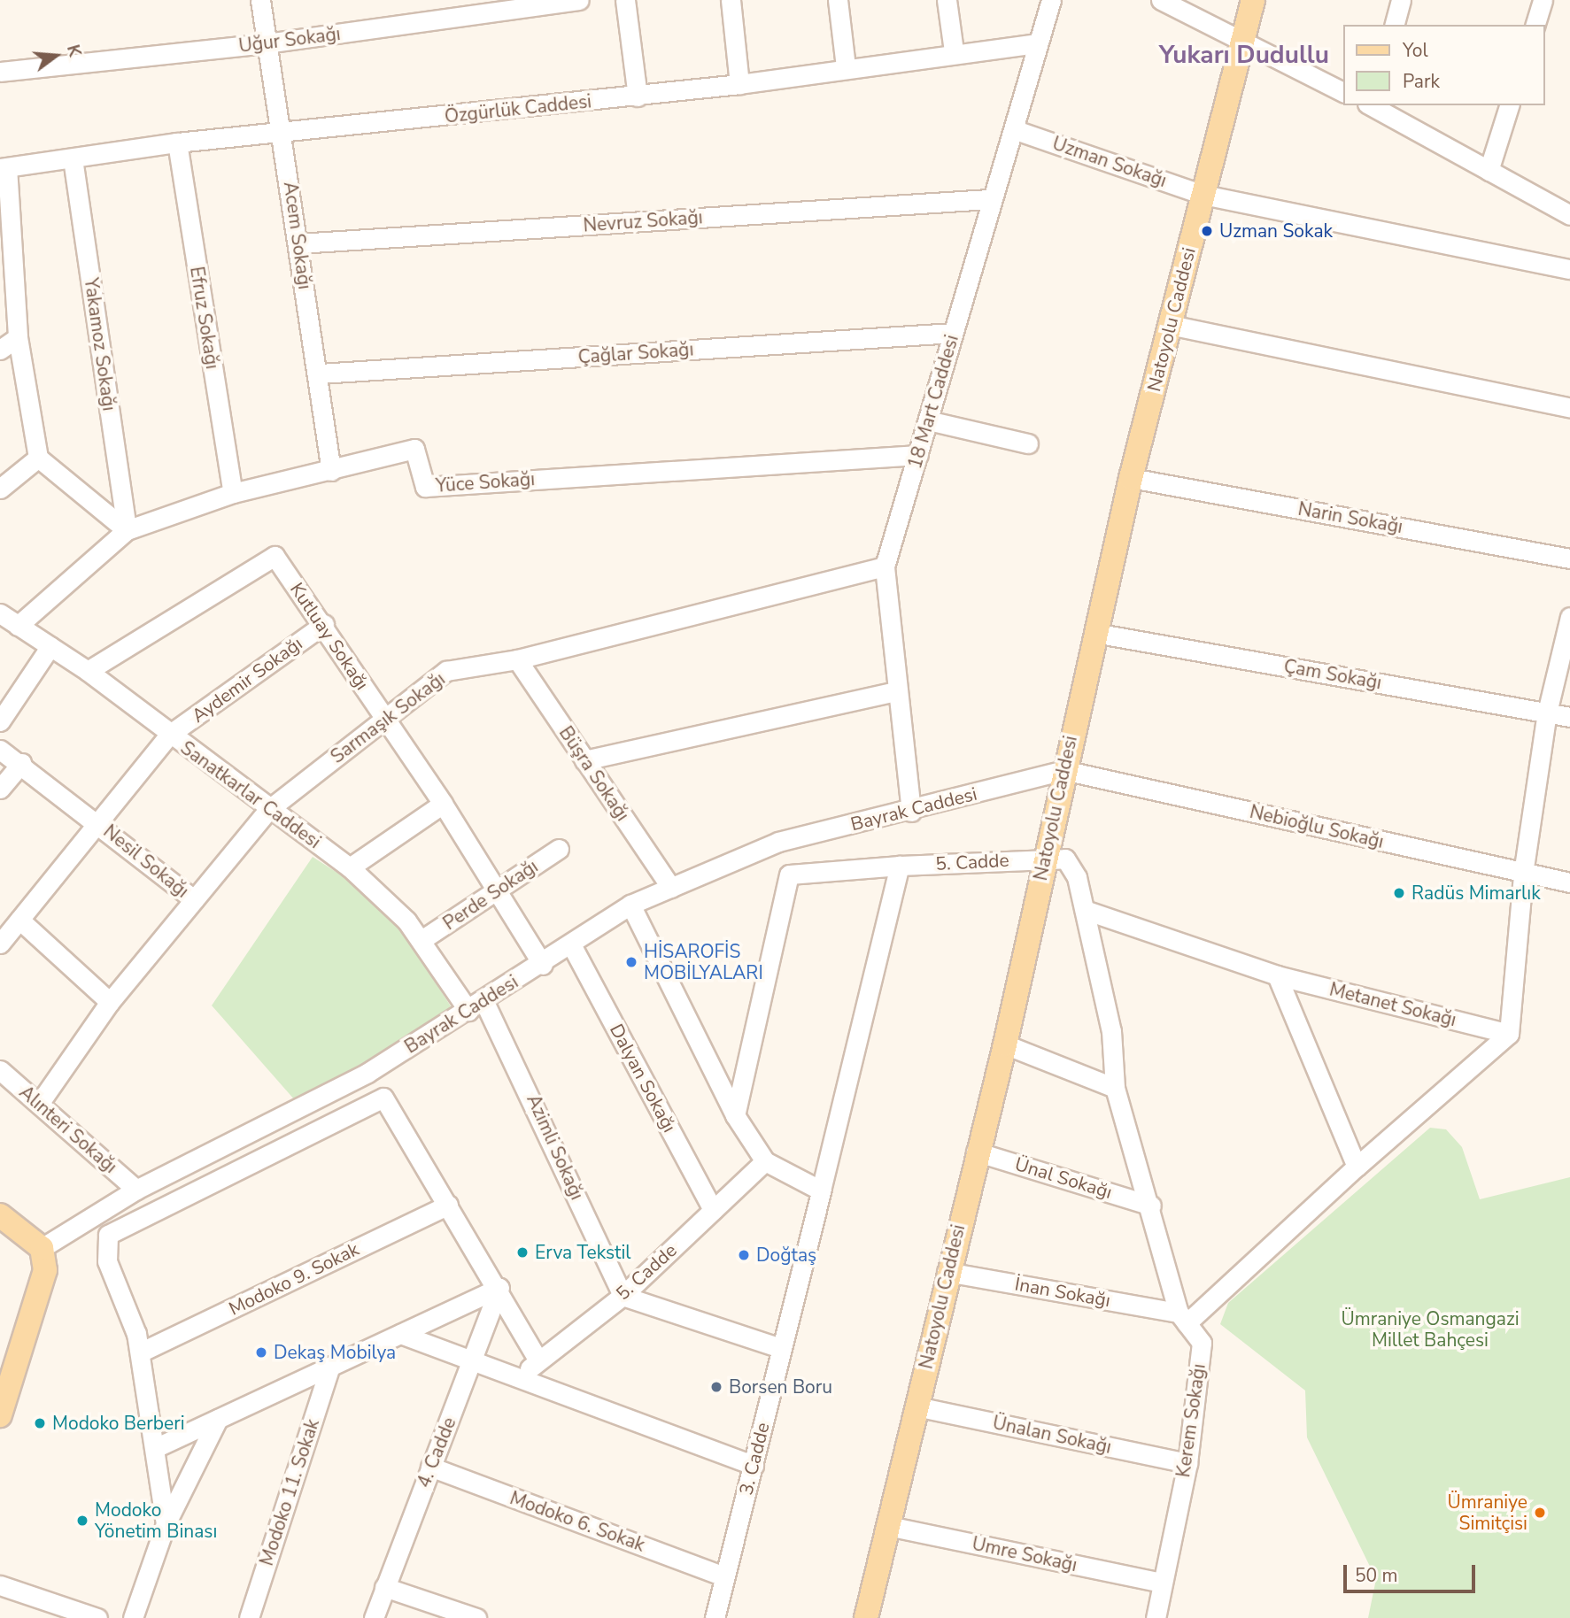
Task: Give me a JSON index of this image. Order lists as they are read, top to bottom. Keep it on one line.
{"streets":{"main road":["Natoyolu Caddesi"],"street":["Uğur Sokağı","Özgürlük Caddesi","Uzman Sokağı","Nevruz Sokağı","Acem Sokağı","Efruz Sokağı","Yakamoz Sokağı","Çağlar Sokağı","18 Mart Caddesi","Yüce Sokağı","Narin Sokağı","Kutluay Sokağı","Çam Sokağı","Aydemir Sokağı","Sarmaşık Sokağı","Büşra Sokağı","Sanatkarlar Caddesi","Bayrak Caddesi","Nebioğlu Sokağı","Nesil Sokağı","5. Cadde","Perde Sokağı","Metanet Sokağı","Dalyan Sokağı","Alınteri Sokağı","Azimli Sokağı","Ünal Sokağı","Modoko 9. Sokak","İnan Sokağı","Kerem Sokağı","Ünalan Sokağı","4. Cadde","3. Cadde","Modoko 11. Sokak","Modoko 6. Sokak","Umre Sokağı"]},"crossings":[["Uğur Sokağı","Acem Sokağı"],["Özgürlük Caddesi","Acem Sokağı"],["Özgürlük Caddesi","Efruz Sokağı"],["Özgürlük Caddesi","Yakamoz Sokağı"],["Özgürlük Caddesi","18 Mart Caddesi"],["Uzman Sokağı","Natoyolu Caddesi"],["Uzman Sokağı","18 Mart Caddesi"],["Nevruz Sokağı","Acem Sokağı"],["Nevruz Sokağı","18 Mart Caddesi"],["Acem Sokağı","Çağlar Sokağı"],["Acem Sokağı","Yüce Sokağı"],["Efruz Sokağı","Yüce Sokağı"],["Natoyolu Caddesi","Narin Sokağı"],["Natoyolu Caddesi","Çam Sokağı"],["Natoyolu Caddesi","Bayrak Caddesi"],["Natoyolu Caddesi","Nebioğlu Sokağı"],["Natoyolu Caddesi","5. Cadde"],["Natoyolu Caddesi","Ünal Sokağı"],["Natoyolu Caddesi","İnan Sokağı"],["Natoyolu Caddesi","Kerem Sokağı"],["Natoyolu Caddesi","Ünalan Sokağı"],["Natoyolu Caddesi","Umre Sokağı"],["Yakamoz Sokağı","Yüce Sokağı"],["Çağlar Sokağı","18 Mart Caddesi"],["18 Mart Caddesi","Yüce Sokağı"],["18 Mart Caddesi","Sarmaşık Sokağı"],["18 Mart Caddesi","Bayrak Caddesi"],["Yüce Sokağı","Sanatkarlar Caddesi"],["Kutluay Sokağı","Aydemir Sokağı"],["Kutluay Sokağı","Sarmaşık Sokağı"],["Kutluay Sokağı","Sanatkarlar Caddesi"],["Kutluay Sokağı","Bayrak Caddesi"],["Kutluay Sokağı","Perde Sokağı"],["Aydemir Sokağı","Sanatkarlar Caddesi"],["Aydemir Sokağı","Nesil Sokağı"],["Sarmaşık Sokağı","Büşra Sokağı"],["Sarmaşık Sokağı","Sanatkarlar Caddesi"],["Sarmaşık Sokağı","Nesil Sokağı"],["Sarmaşık Sokağı","Alınteri Sokağı"],["Büşra Sokağı","Bayrak Caddesi"],["Sanatkarlar Caddesi","Bayrak Caddesi"],["Sanatkarlar Caddesi","Perde Sokağı"],["Sanatkarlar Caddesi","Azimli Sokağı"],["Bayrak Caddesi","Nebioğlu Sokağı"],["Bayrak Caddesi","Dalyan Sokağı"],["Bayrak Caddesi","Alınteri Sokağı"],["Bayrak Caddesi","Azimli Sokağı"],["5. Cadde","Dalyan Sokağı"],["5. Cadde","Azimli Sokağı"],["5. Cadde","Kerem Sokağı"],["5. Cadde","3. Cadde"],["Metanet Sokağı","Kerem Sokağı"],["Ünal Sokağı","Kerem Sokağı"],["İnan Sokağı","Kerem Sokağı"],["Kerem Sokağı","Ünalan Sokağı"],["Kerem Sokağı","Umre Sokağı"],["4. Cadde","Modoko 6. Sokak"],["3. Cadde","Modoko 6. Sokak"]],"districts":["Yukarı Dudullu"],"parks":["Ümraniye Osmangazi Millet Bahçesi"],"places":["Uzman Sokak","Radüs Mimarlık","HİSAROFİS MOBİLYALARI","Erva Tekstil","Doğtaş","Dekaş Mobilya","Borsen Boru","Modoko Berberi","Ümraniye Simitçisi","Modoko Yönetim Binası"],"legend":["Yol","Park"],"scale_bar":"50 m","north":"right"}
